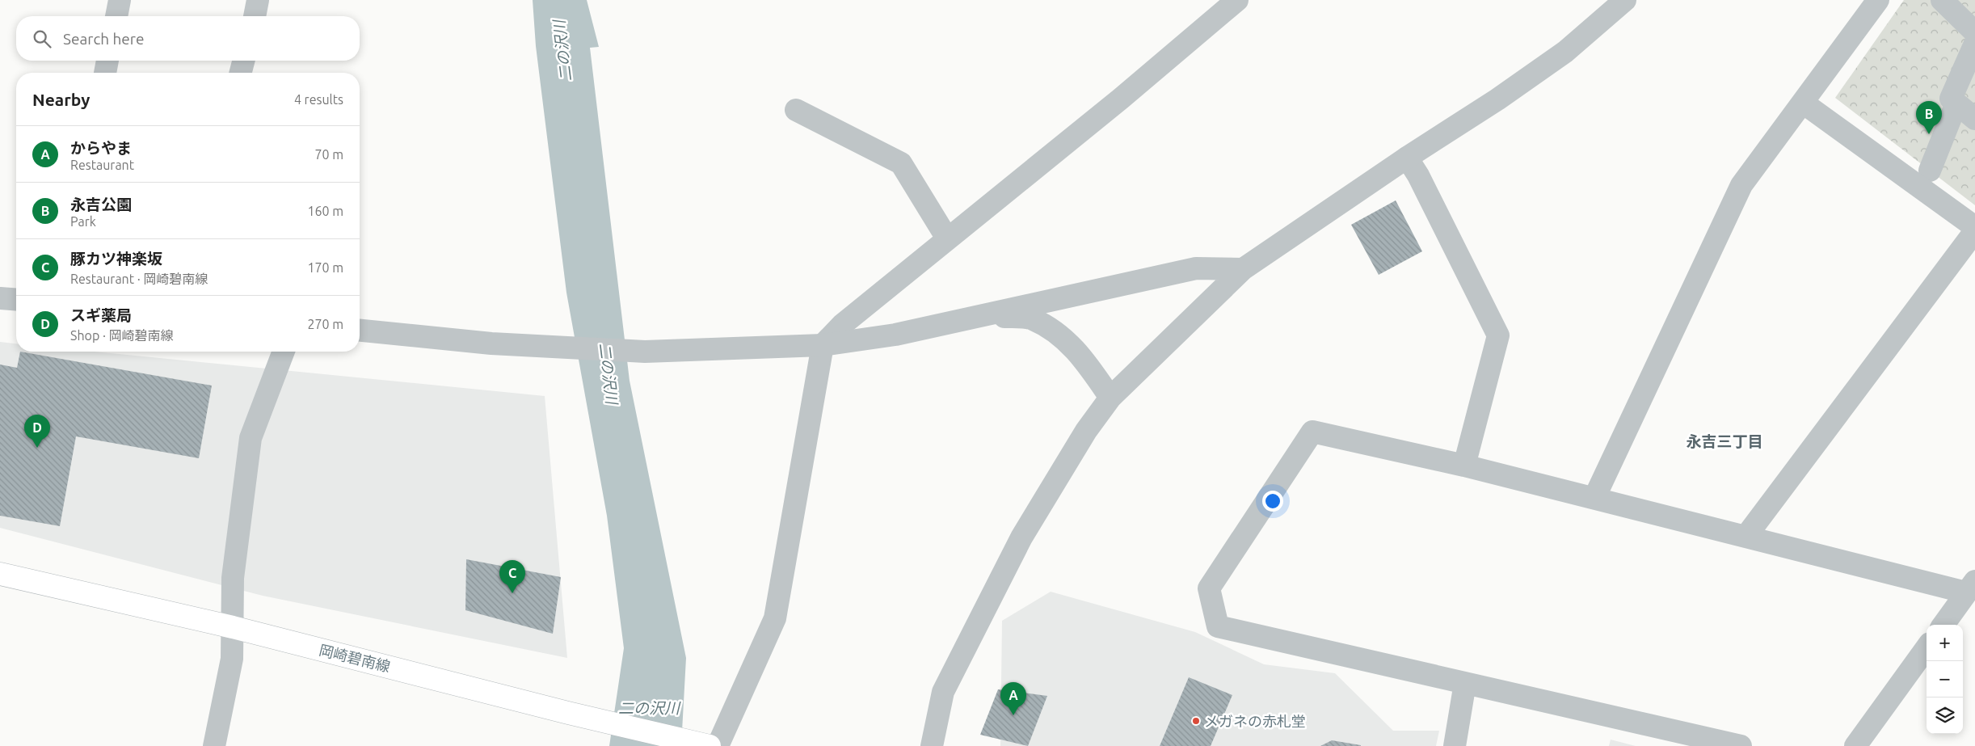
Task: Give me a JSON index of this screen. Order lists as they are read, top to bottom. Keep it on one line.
{"streets":{"main road":["岡崎碧南線"]},"districts":["永吉三丁目"],"water":["二の沢川"],"places":["メガネの赤札堂"],"page":{"search":"Search here","heading":["Nearby","4 results"],"pins":["B","D","C","A"],"list":[{"mark":"A","name":"からやま","note":"Restaurant","value":"70 m"},{"mark":"B","name":"永吉公園","note":"Park","value":"160 m"},{"mark":"C","name":"豚カツ神楽坂","note":"Restaurant · 岡崎碧南線","value":"170 m"},{"mark":"D","name":"スギ薬局","note":"Shop · 岡崎碧南線","value":"270 m"}],"map_buttons":["+","−"]}}
